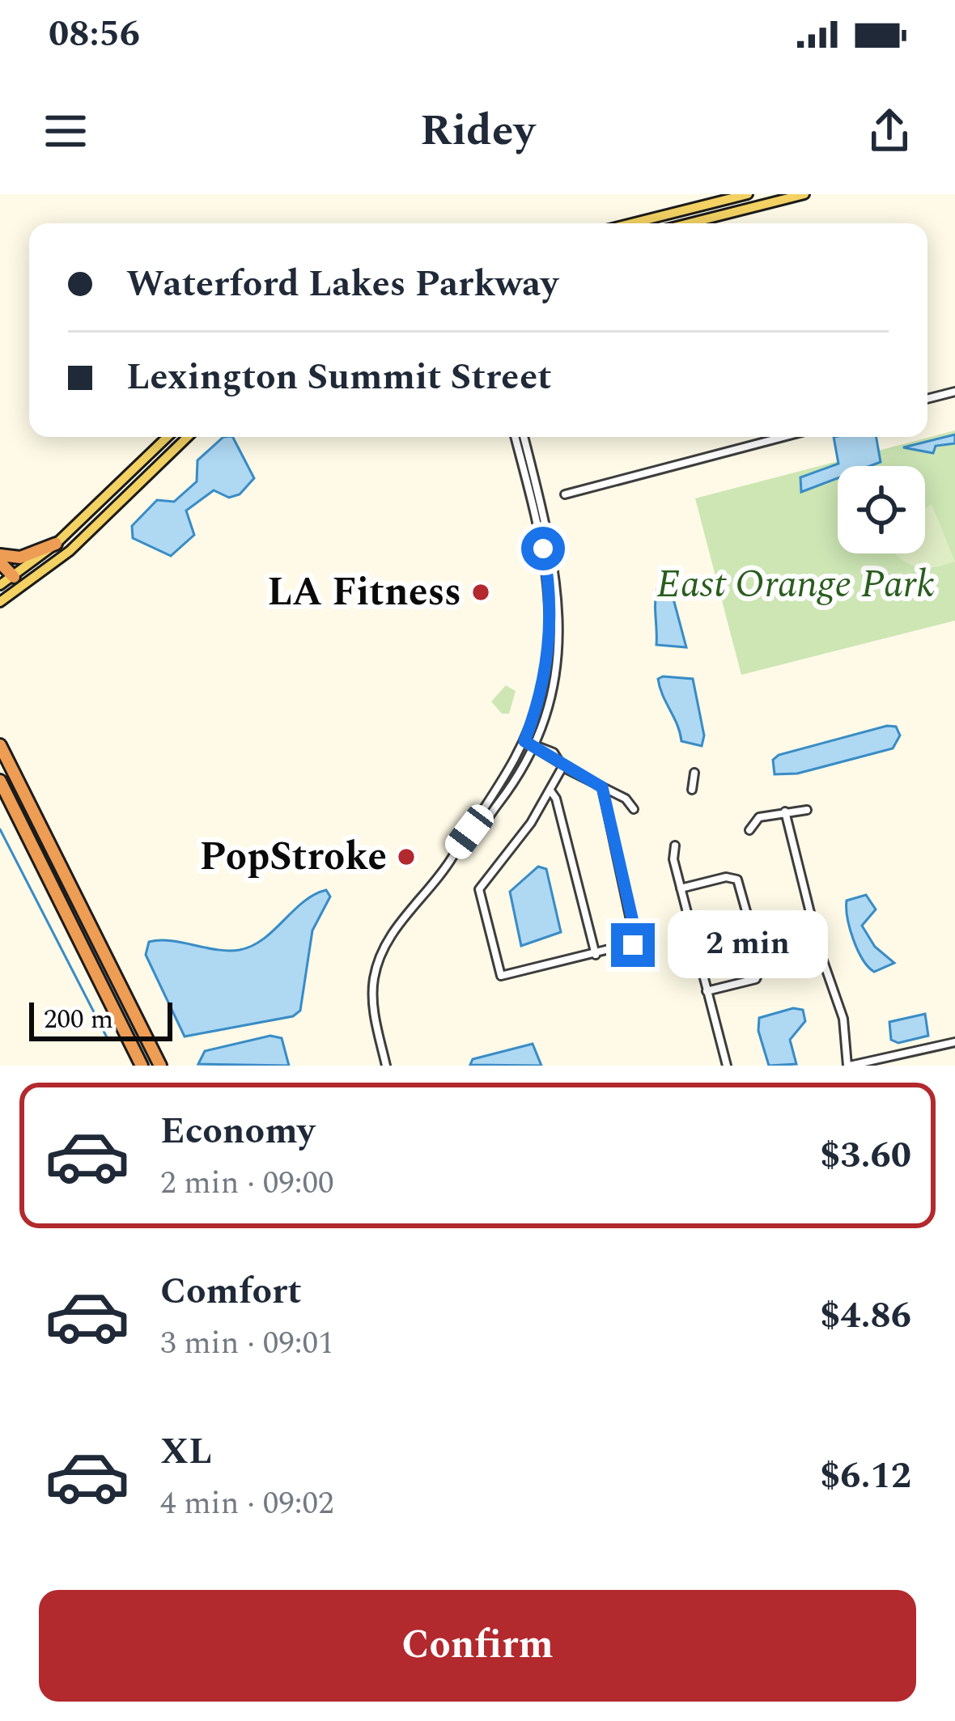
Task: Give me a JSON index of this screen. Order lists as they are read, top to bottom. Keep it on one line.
{"parks":["East Orange Park"],"places":["LA Fitness","PopStroke"],"scale_bar":"200 m","page":{"status":"08:56","header":"Ridey","banner":["Waterford Lakes Parkway","Lexington Summit Street"],"bubble":"2 min","scale":"200 m","list":[{"name":"Economy","note":"2 min · 09:00","value":"$3.60"},{"name":"Comfort","note":"3 min · 09:01","value":"$4.86"},{"name":"XL","note":"4 min · 09:02","value":"$6.12"}],"buttons":"Confirm"}}
